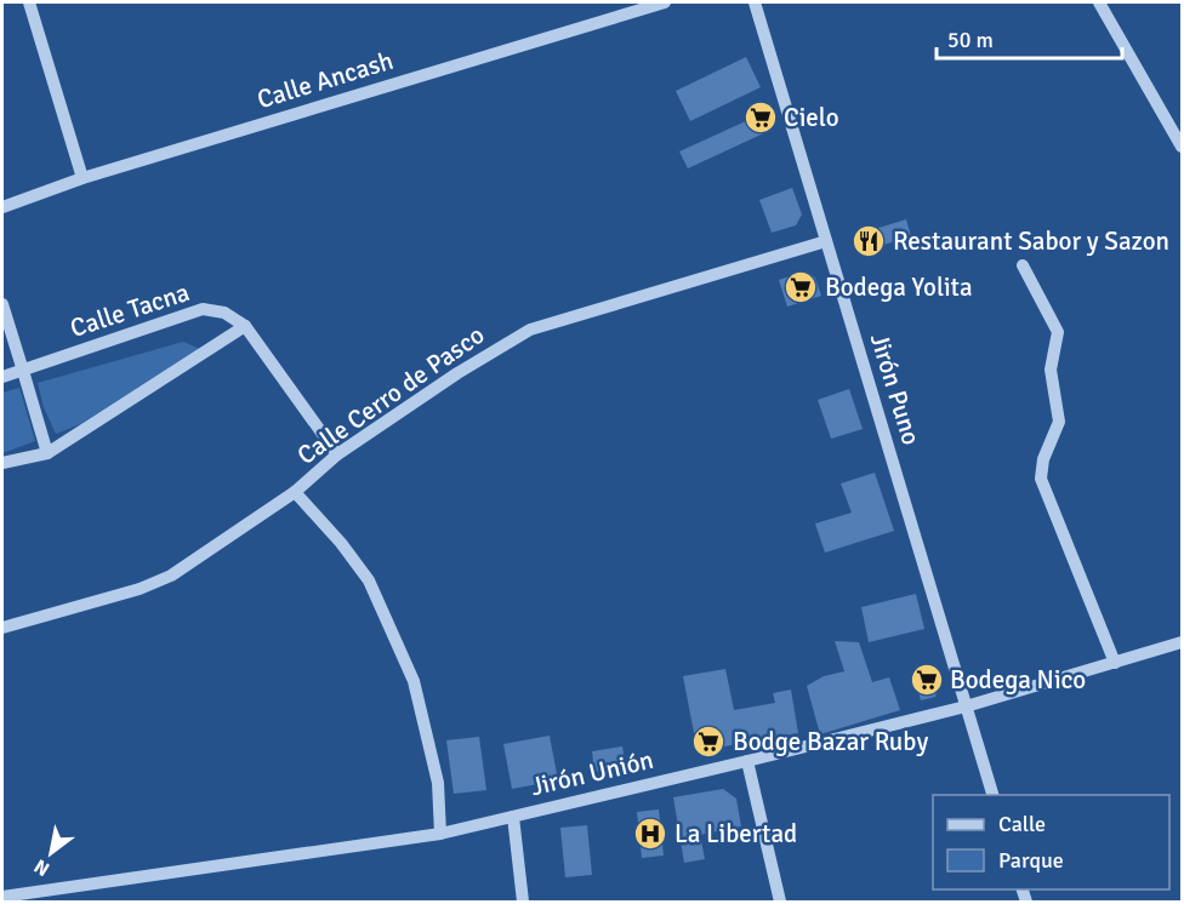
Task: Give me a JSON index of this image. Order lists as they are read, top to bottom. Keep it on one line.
{"streets":{"street":["Calle Ancash","Calle Tacna","Jirón Puno","Calle Cerro de Pasco","Jirón Unión"]},"crossings":[["Calle Tacna","Calle Cerro de Pasco"],["Jirón Puno","Calle Cerro de Pasco"],["Jirón Puno","Jirón Unión"]],"places":{"supermarket":["Cielo","Bodega Yolita","Bodega Nico","Bodge Bazar Ruby"],"restaurant":["Restaurant Sabor y Sazon"],"hospital":["La Libertad"]},"legend":["Calle","Parque"],"scale_bar":"50 m","north":"bottom left"}
